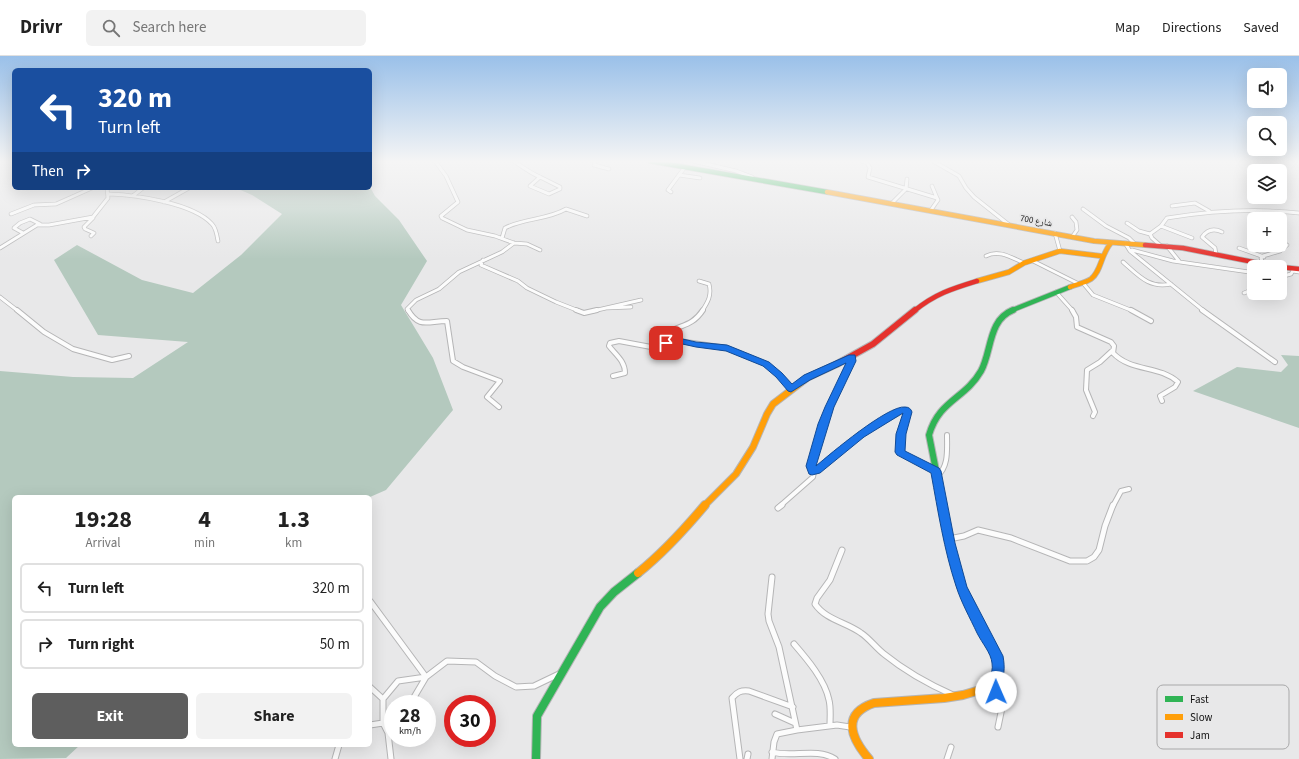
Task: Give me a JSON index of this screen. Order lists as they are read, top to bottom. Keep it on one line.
{"streets":{"street":["شارع 700"]},"legend":["Fast","Slow","Jam"],"page":{"header":"Drivr","search":"Search here","nav":["Map","Directions","Saved"],"map_buttons":["+","−"],"turn":["320 m","Turn left"],"then":"Then","eta":["19:28","Arrival","4","min","1.3","km"],"list":[{"name":"Turn left","value":"320 m"},{"name":"Turn right","value":"50 m"}],"buttons":["Exit","Share"],"speed":"28 km/h","limit":"30"}}
